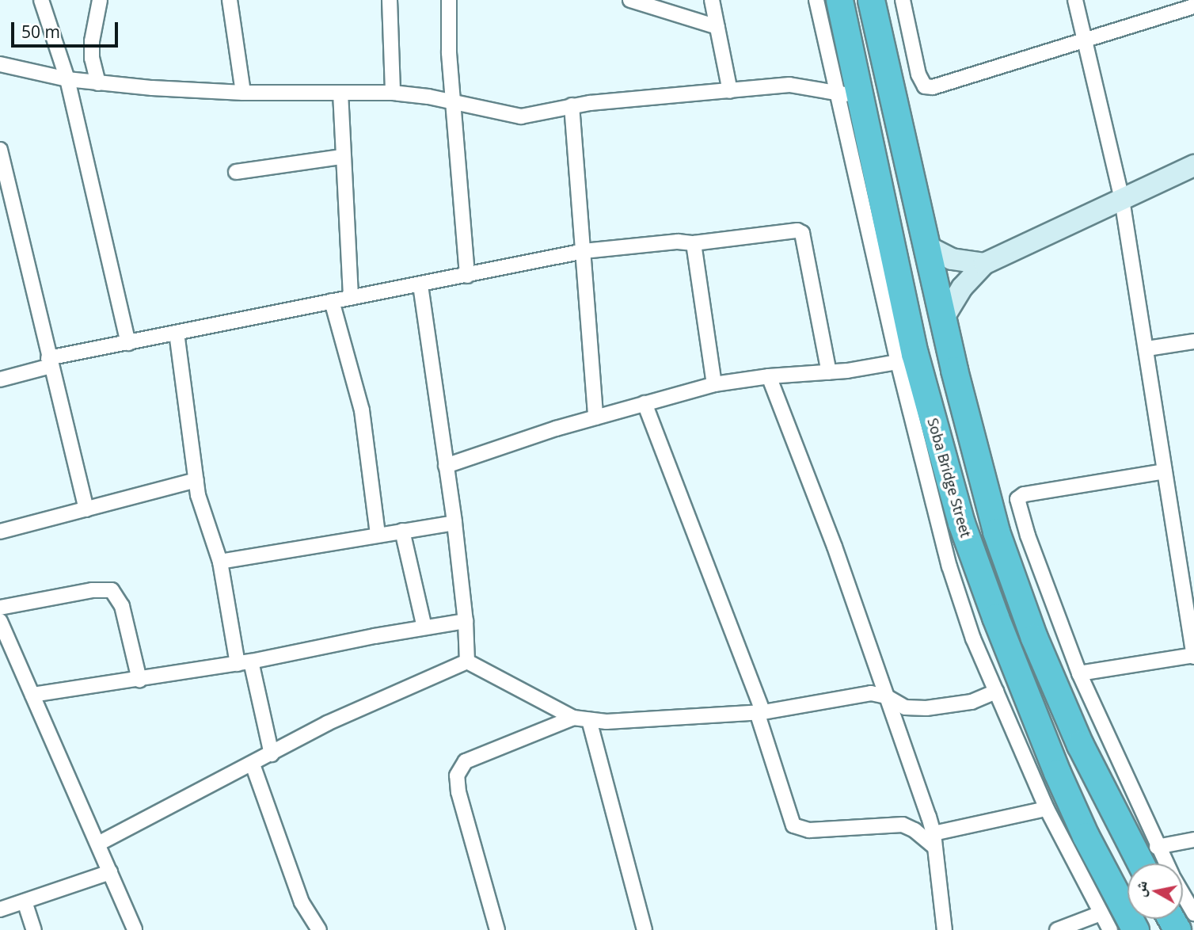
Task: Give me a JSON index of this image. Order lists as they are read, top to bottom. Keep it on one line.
{"streets":{"highway":["Soba Bridge Street"]},"scale_bar":"50 m","north":"left"}
